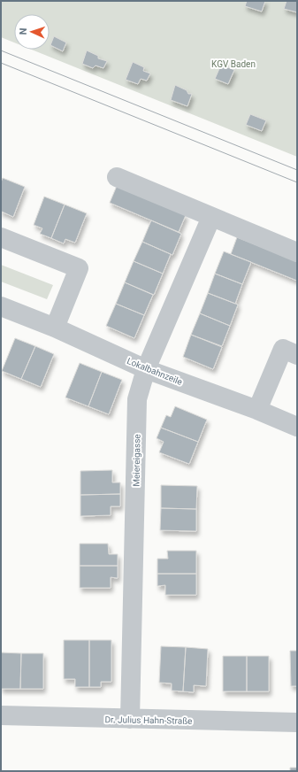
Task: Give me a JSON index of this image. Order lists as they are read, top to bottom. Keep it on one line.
{"streets":{"street":["Lokalbahnzeile","Meiereigasse","Dr. Julius Hahn-Straße"]},"crossings":[["Lokalbahnzeile","Meiereigasse"],["Meiereigasse","Dr. Julius Hahn-Straße"]],"parks":["KGV Baden"],"north":"left"}
